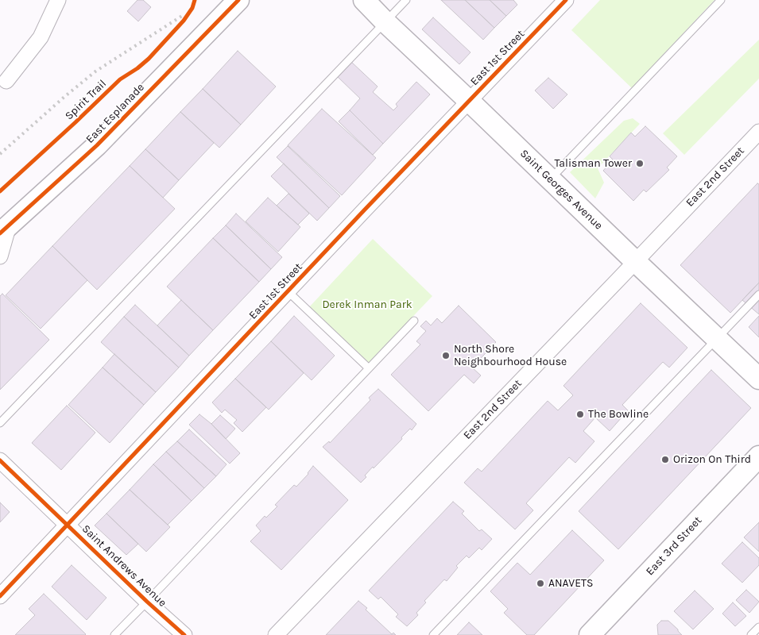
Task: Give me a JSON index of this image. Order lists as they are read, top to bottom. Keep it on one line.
{"streets":{"street":["East 1st Street","East Esplanade","East 2nd Street","Saint Georges Avenue","East 3rd Street","Saint Andrews Avenue"],"cycle path":["Spirit Trail"]},"crossings":[["East 1st Street","Saint Georges Avenue"],["East 1st Street","Saint Andrews Avenue"],["East 2nd Street","Saint Georges Avenue"]],"parks":["Derek Inman Park"],"places":["Talisman Tower","North Shore Neighbourhood House","The Bowline","Orizon On Third","ANAVETS"]}
